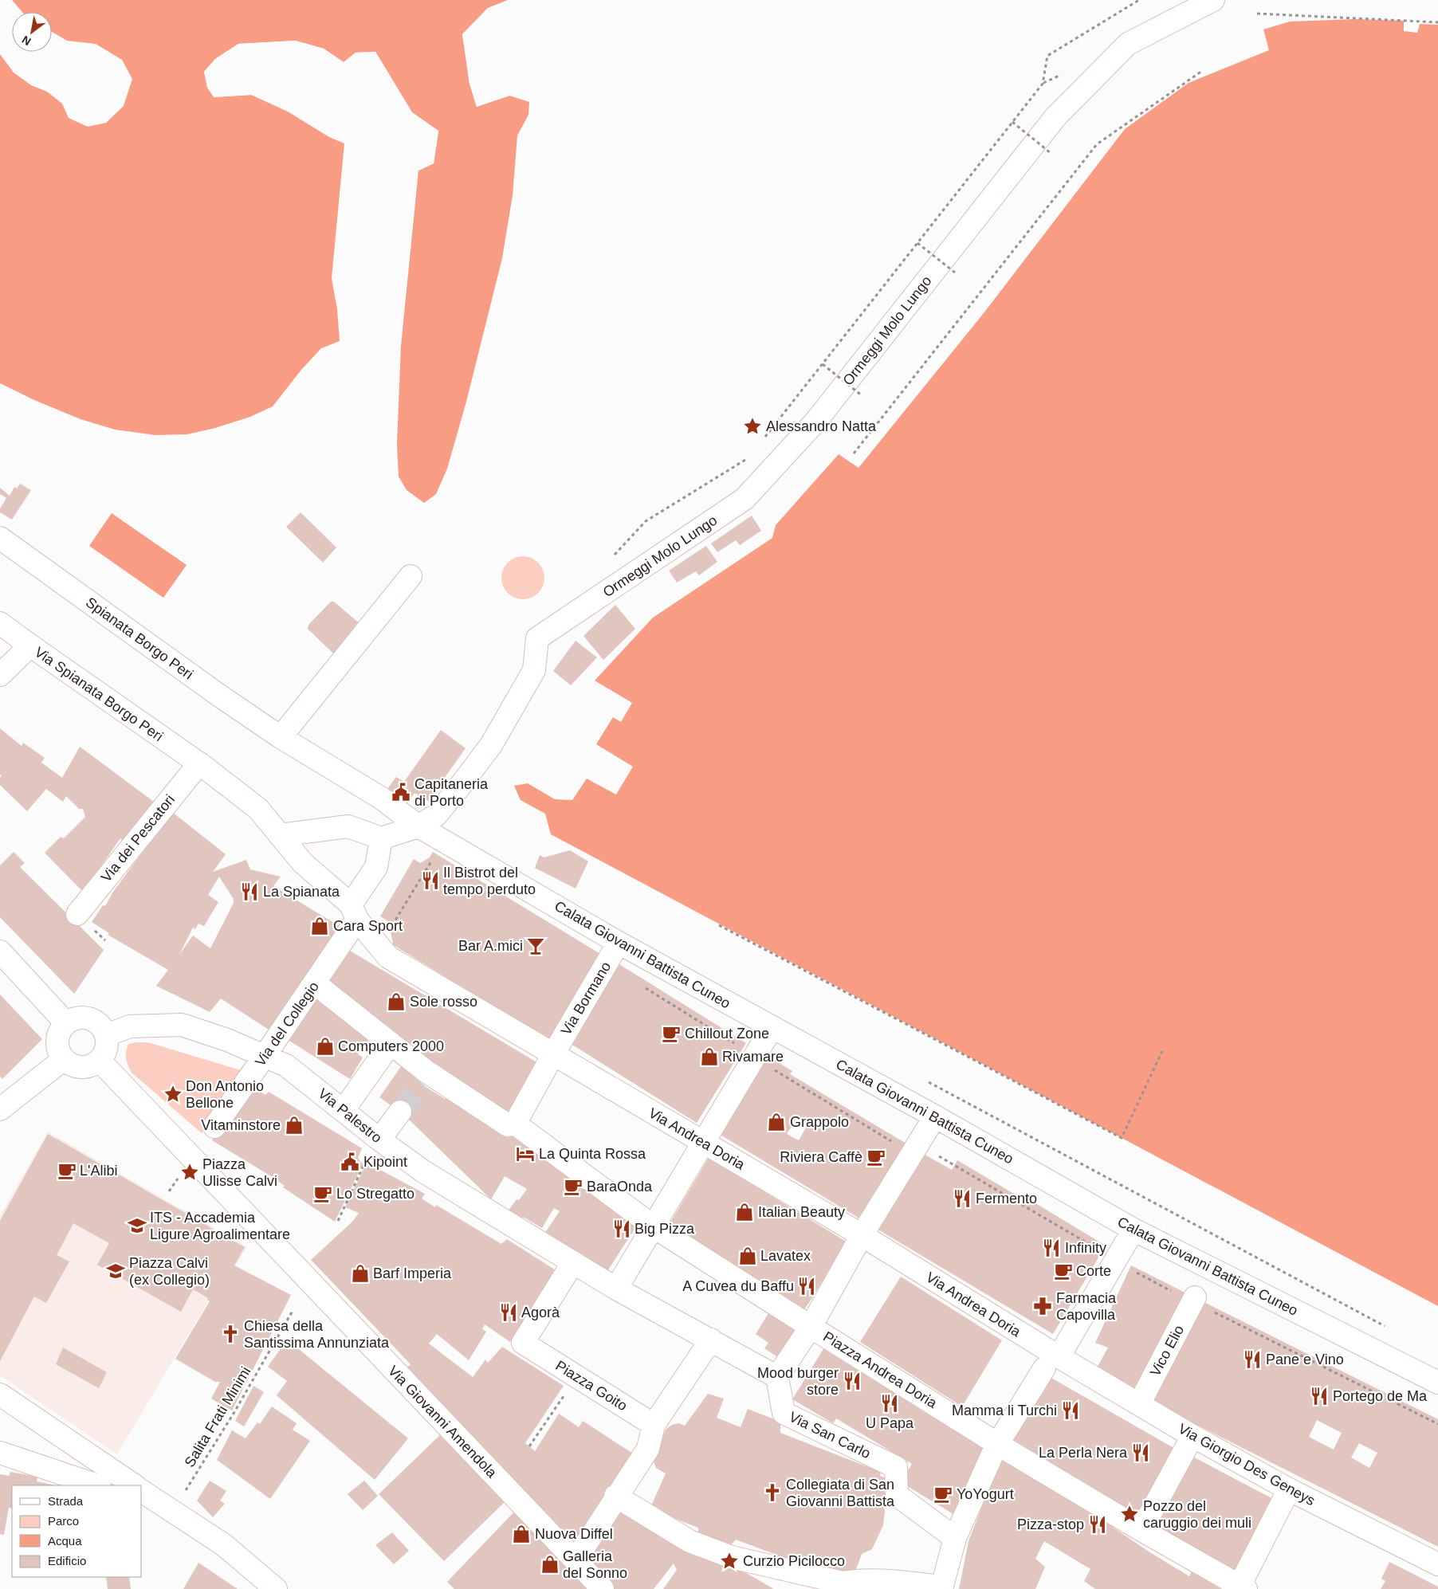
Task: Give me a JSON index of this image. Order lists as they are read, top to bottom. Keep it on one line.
{"streets":{"street":["Ormeggi Molo Lungo","Spianata Borgo Peri","Via Spianata Borgo Peri","Via dei Pescatori","Calata Giovanni Battista Cuneo","Via Bormano","Via del Collegio","Via Palestro","Via Andrea Doria","Vico Elio","Piazza Andrea Doria","Piazza Goito","Via Giovanni Amendola","Via San Carlo","Via Giorgio Des Geneys"],"path":["Salita Frati Minimi"]},"crossings":[["Ormeggi Molo Lungo","Spianata Borgo Peri"],["Ormeggi Molo Lungo","Calata Giovanni Battista Cuneo"],["Spianata Borgo Peri","Calata Giovanni Battista Cuneo"],["Via Spianata Borgo Peri","Via dei Pescatori"],["Via Spianata Borgo Peri","Via Andrea Doria"],["Calata Giovanni Battista Cuneo","Via Bormano"],["Calata Giovanni Battista Cuneo","Piazza Andrea Doria"],["Via Bormano","Via Andrea Doria"],["Via del Collegio","Via Palestro"],["Via del Collegio","Via Andrea Doria"],["Via Palestro","Piazza Goito"],["Via Palestro","Via Giovanni Amendola"],["Via Andrea Doria","Piazza Andrea Doria"],["Via Andrea Doria","Via Giorgio Des Geneys"],["Vico Elio","Via Giorgio Des Geneys"]],"places":{"place":["Alessandro Natta","Don Antonio Bellone","Piazza Ulisse Calvi","Pozzo del caruggio dei muli","Curzio Picilocco"],"public building":["Capitaneria di Porto","Kipoint"],"restaurant":["Il Bistrot del tempo perduto","La Spianata","Fermento","Big Pizza","Infinity","A Cuvea du Baffu","Agorà","Pane e Vino","Mood burger store","Portego de Ma","U Papa","Mamma li Turchi","La Perla Nera","Pizza-stop"],"shop":["Cara Sport","Sole rosso","Computers 2000","Rivamare","Grappolo","Vitaminstore","Italian Beauty","Lavatex","Barf Imperia","Nuova Diffel","Galleria del Sonno"],"bar":["Bar A.mici"],"cafe":["Chillout Zone","Riviera Caffè","L'Alibi","BaraOnda","Lo Stregatto","Corte","YoYogurt"],"hotel":["La Quinta Rossa"],"school or university":["ITS - Accademia Ligure Agroalimentare","Piazza Calvi (ex Collegio)"],"pharmacy":["Farmacia Capovilla"],"church":["Chiesa della Santissima Annunziata","Collegiata di San Giovanni Battista"]},"legend":["Strada","Parco","Acqua","Edificio"],"north":"bottom left"}
